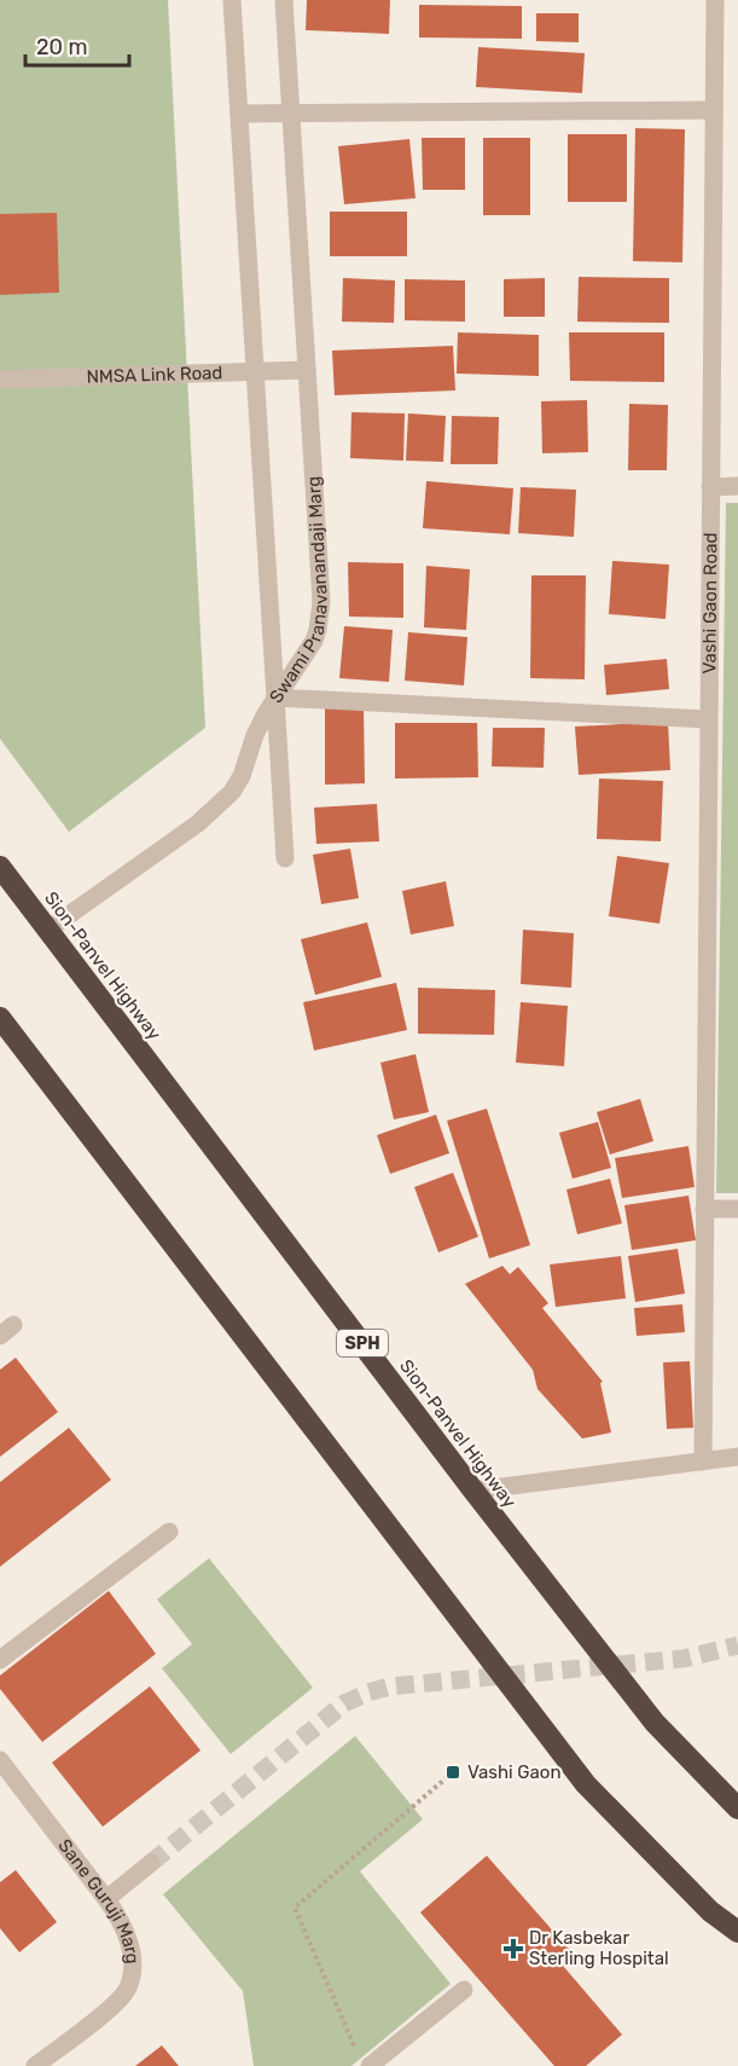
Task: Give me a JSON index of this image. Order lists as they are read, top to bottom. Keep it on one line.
{"streets":{"highway":["Sion-Panvel Highway","SPH"],"street":["NMSA Link Road","Swami Pranavanandaji Marg","Vashi Gaon Road","Sane Guruji Marg"]},"crossings":[["NMSA Link Road","Swami Pranavanandaji Marg"]],"places":{"transit":["Vashi Gaon"],"health":["Dr Kasbekar Sterling Hospital"]},"scale_bar":"20 m"}
